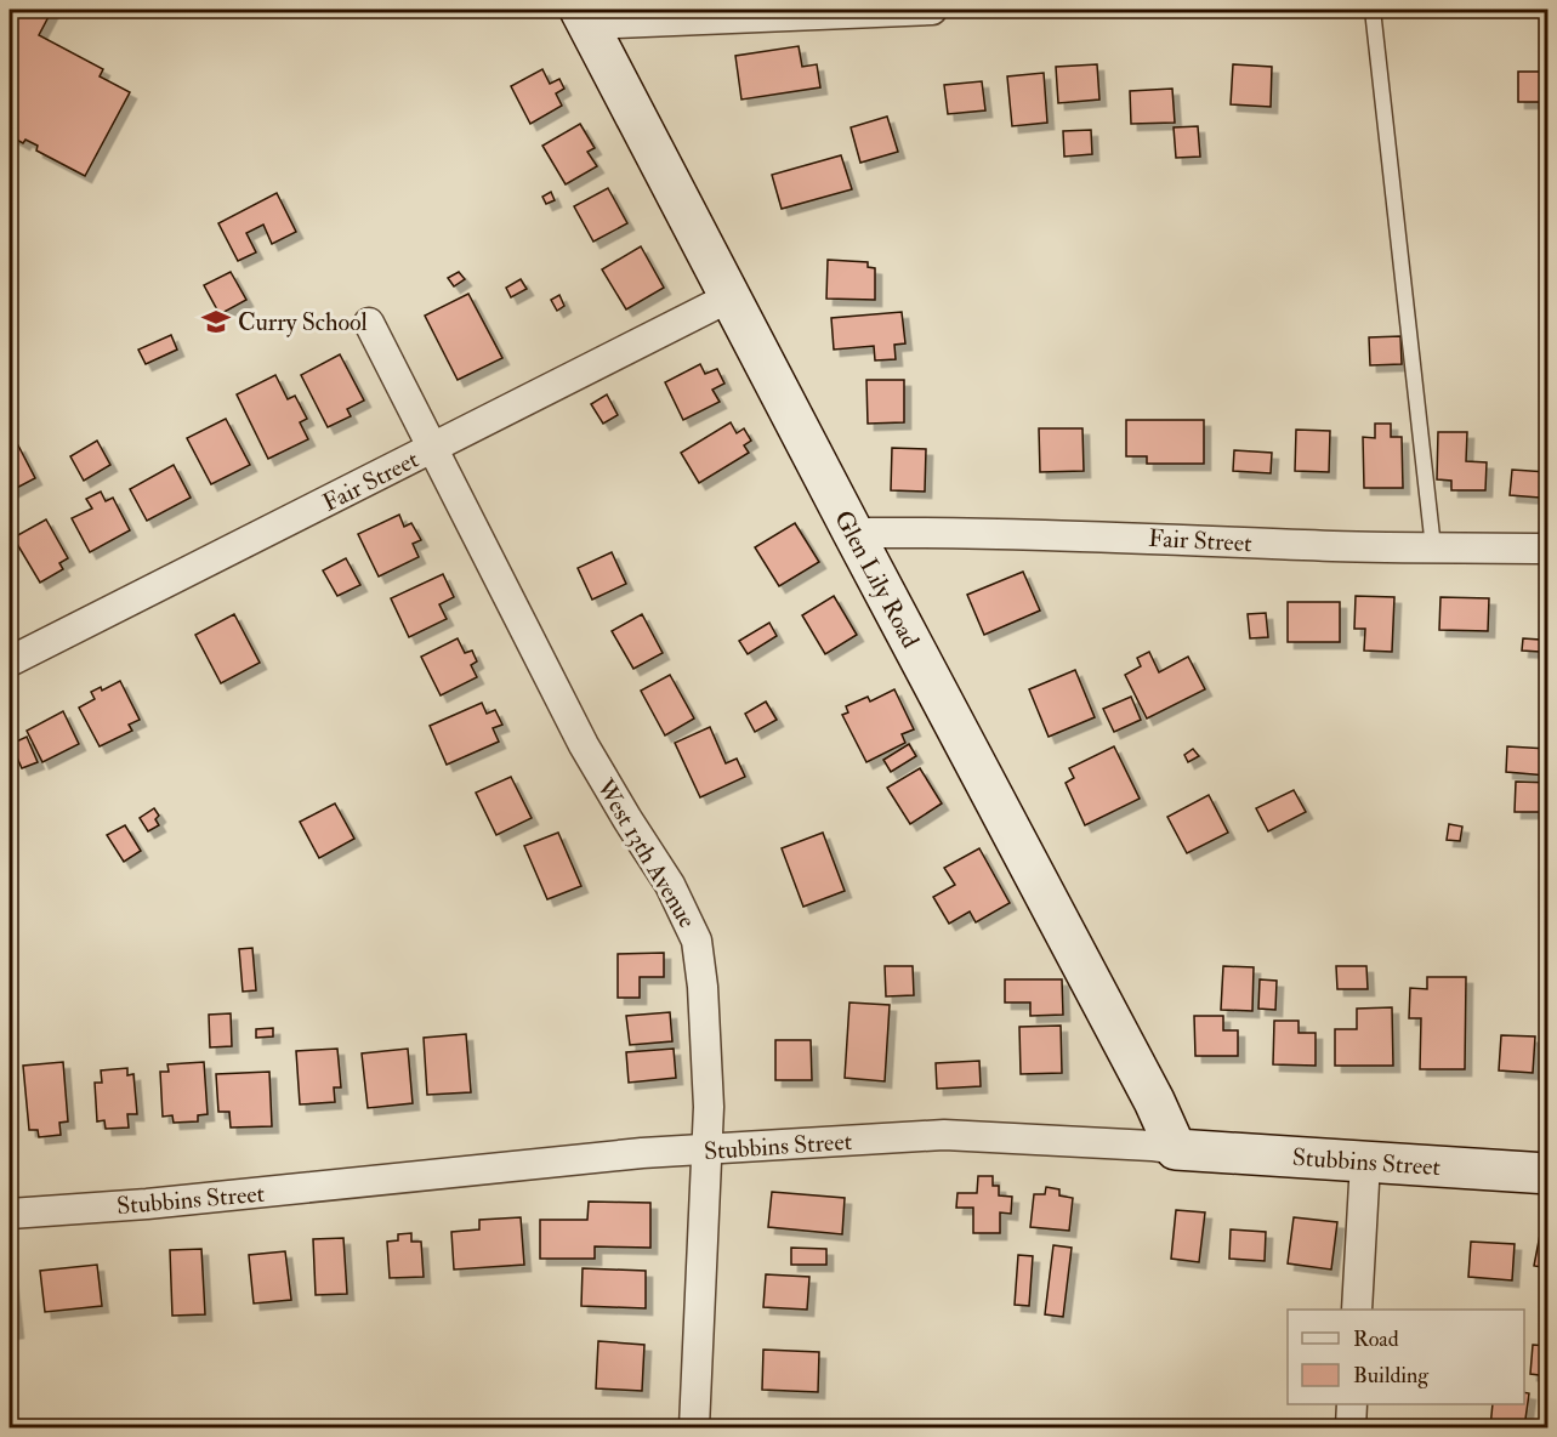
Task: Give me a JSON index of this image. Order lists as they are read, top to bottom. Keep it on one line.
{"streets":{"street":["Fair Street","Glen Lily Road","West 13th Avenue","Stubbins Street"]},"crossings":[["Fair Street","Glen Lily Road"],["Fair Street","West 13th Avenue"],["Glen Lily Road","Stubbins Street"],["West 13th Avenue","Stubbins Street"]],"places":{"school or university":["Curry School"]},"legend":["Road","Building"]}
